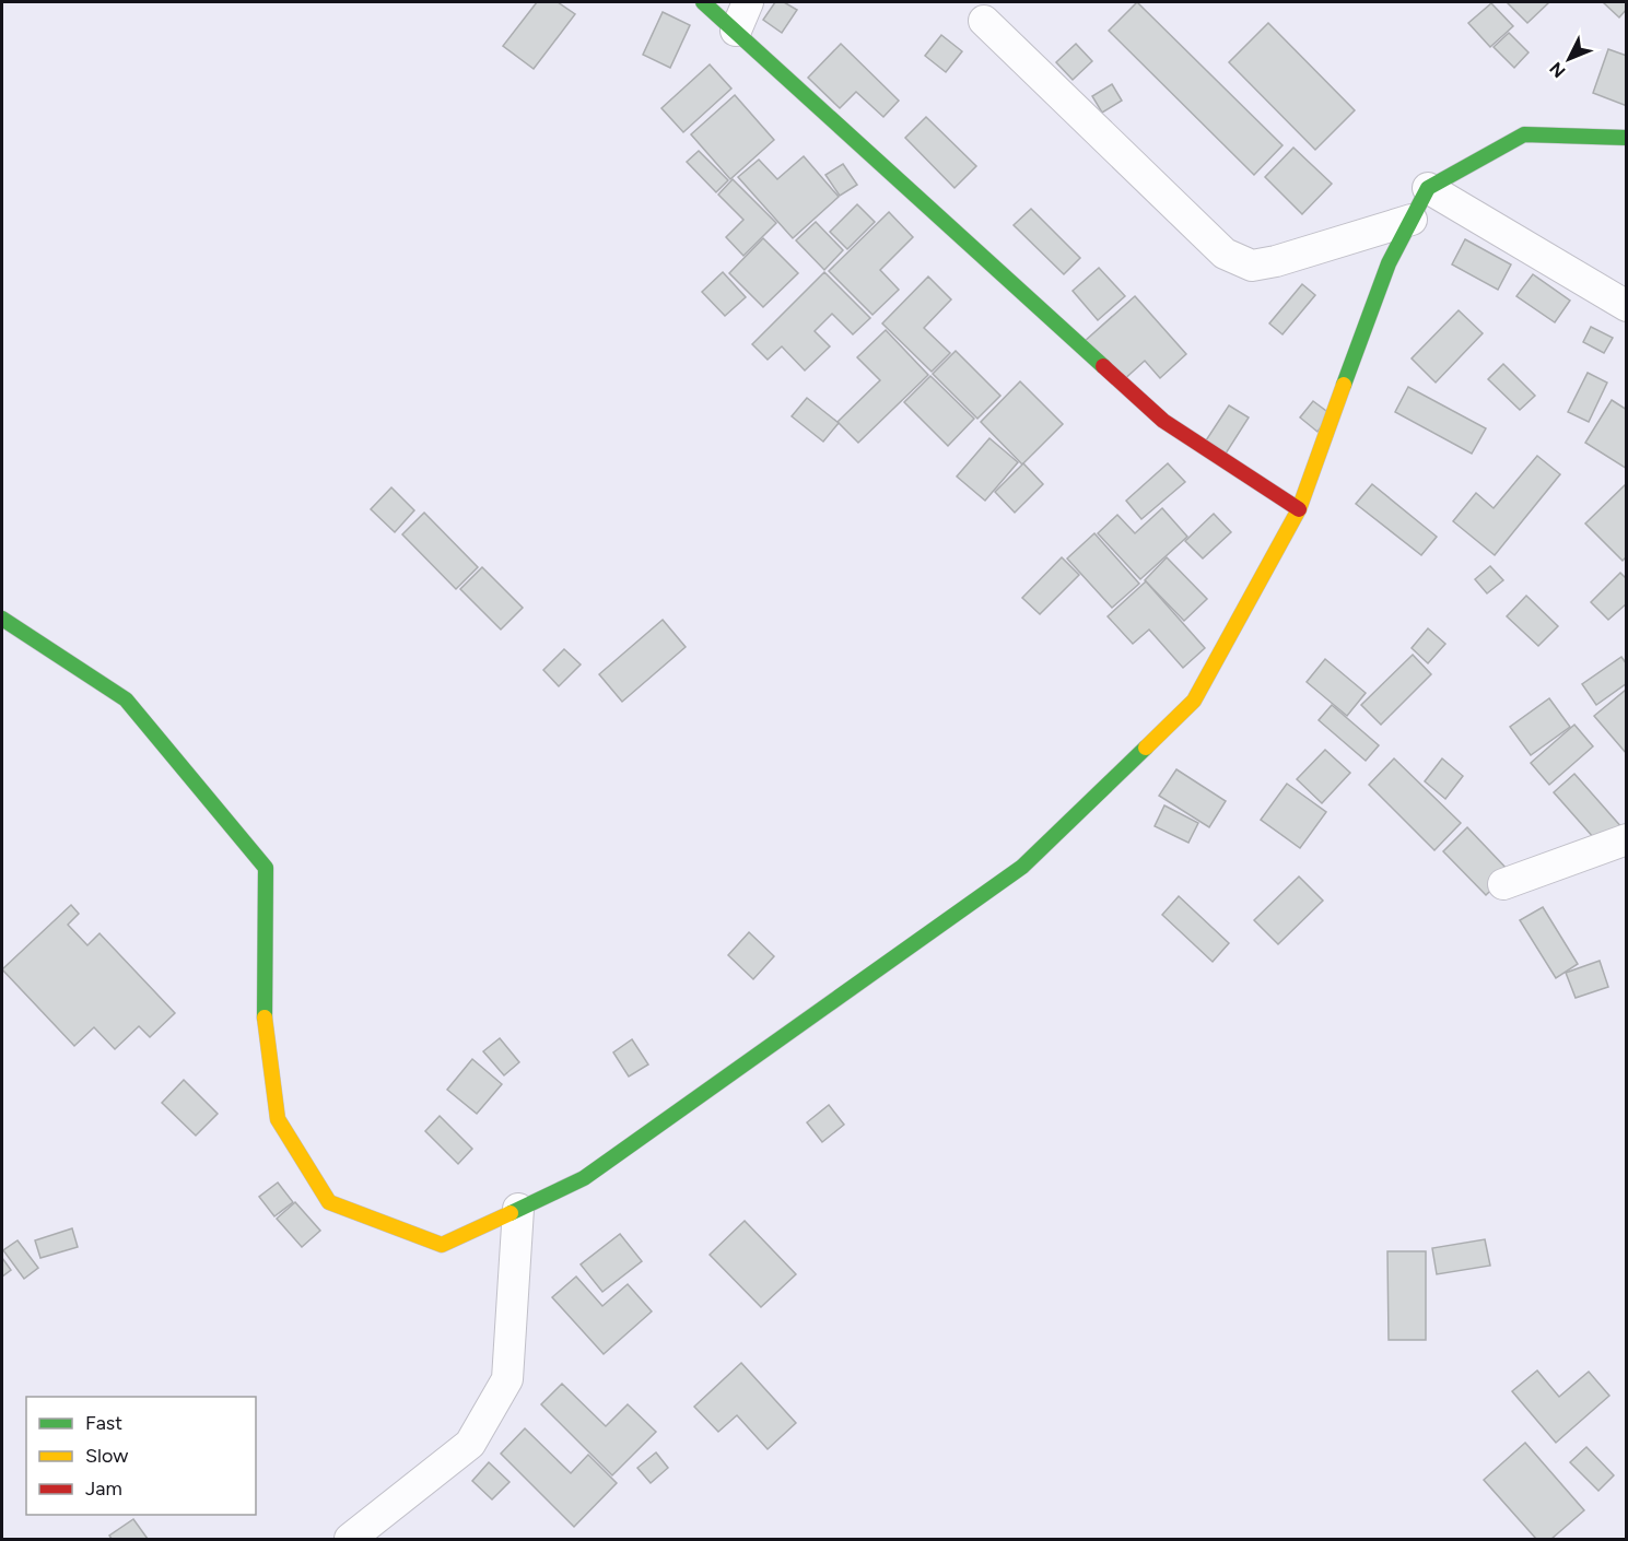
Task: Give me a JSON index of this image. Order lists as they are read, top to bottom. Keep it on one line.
{"legend":["Fast","Slow","Jam"],"north":"bottom left"}
